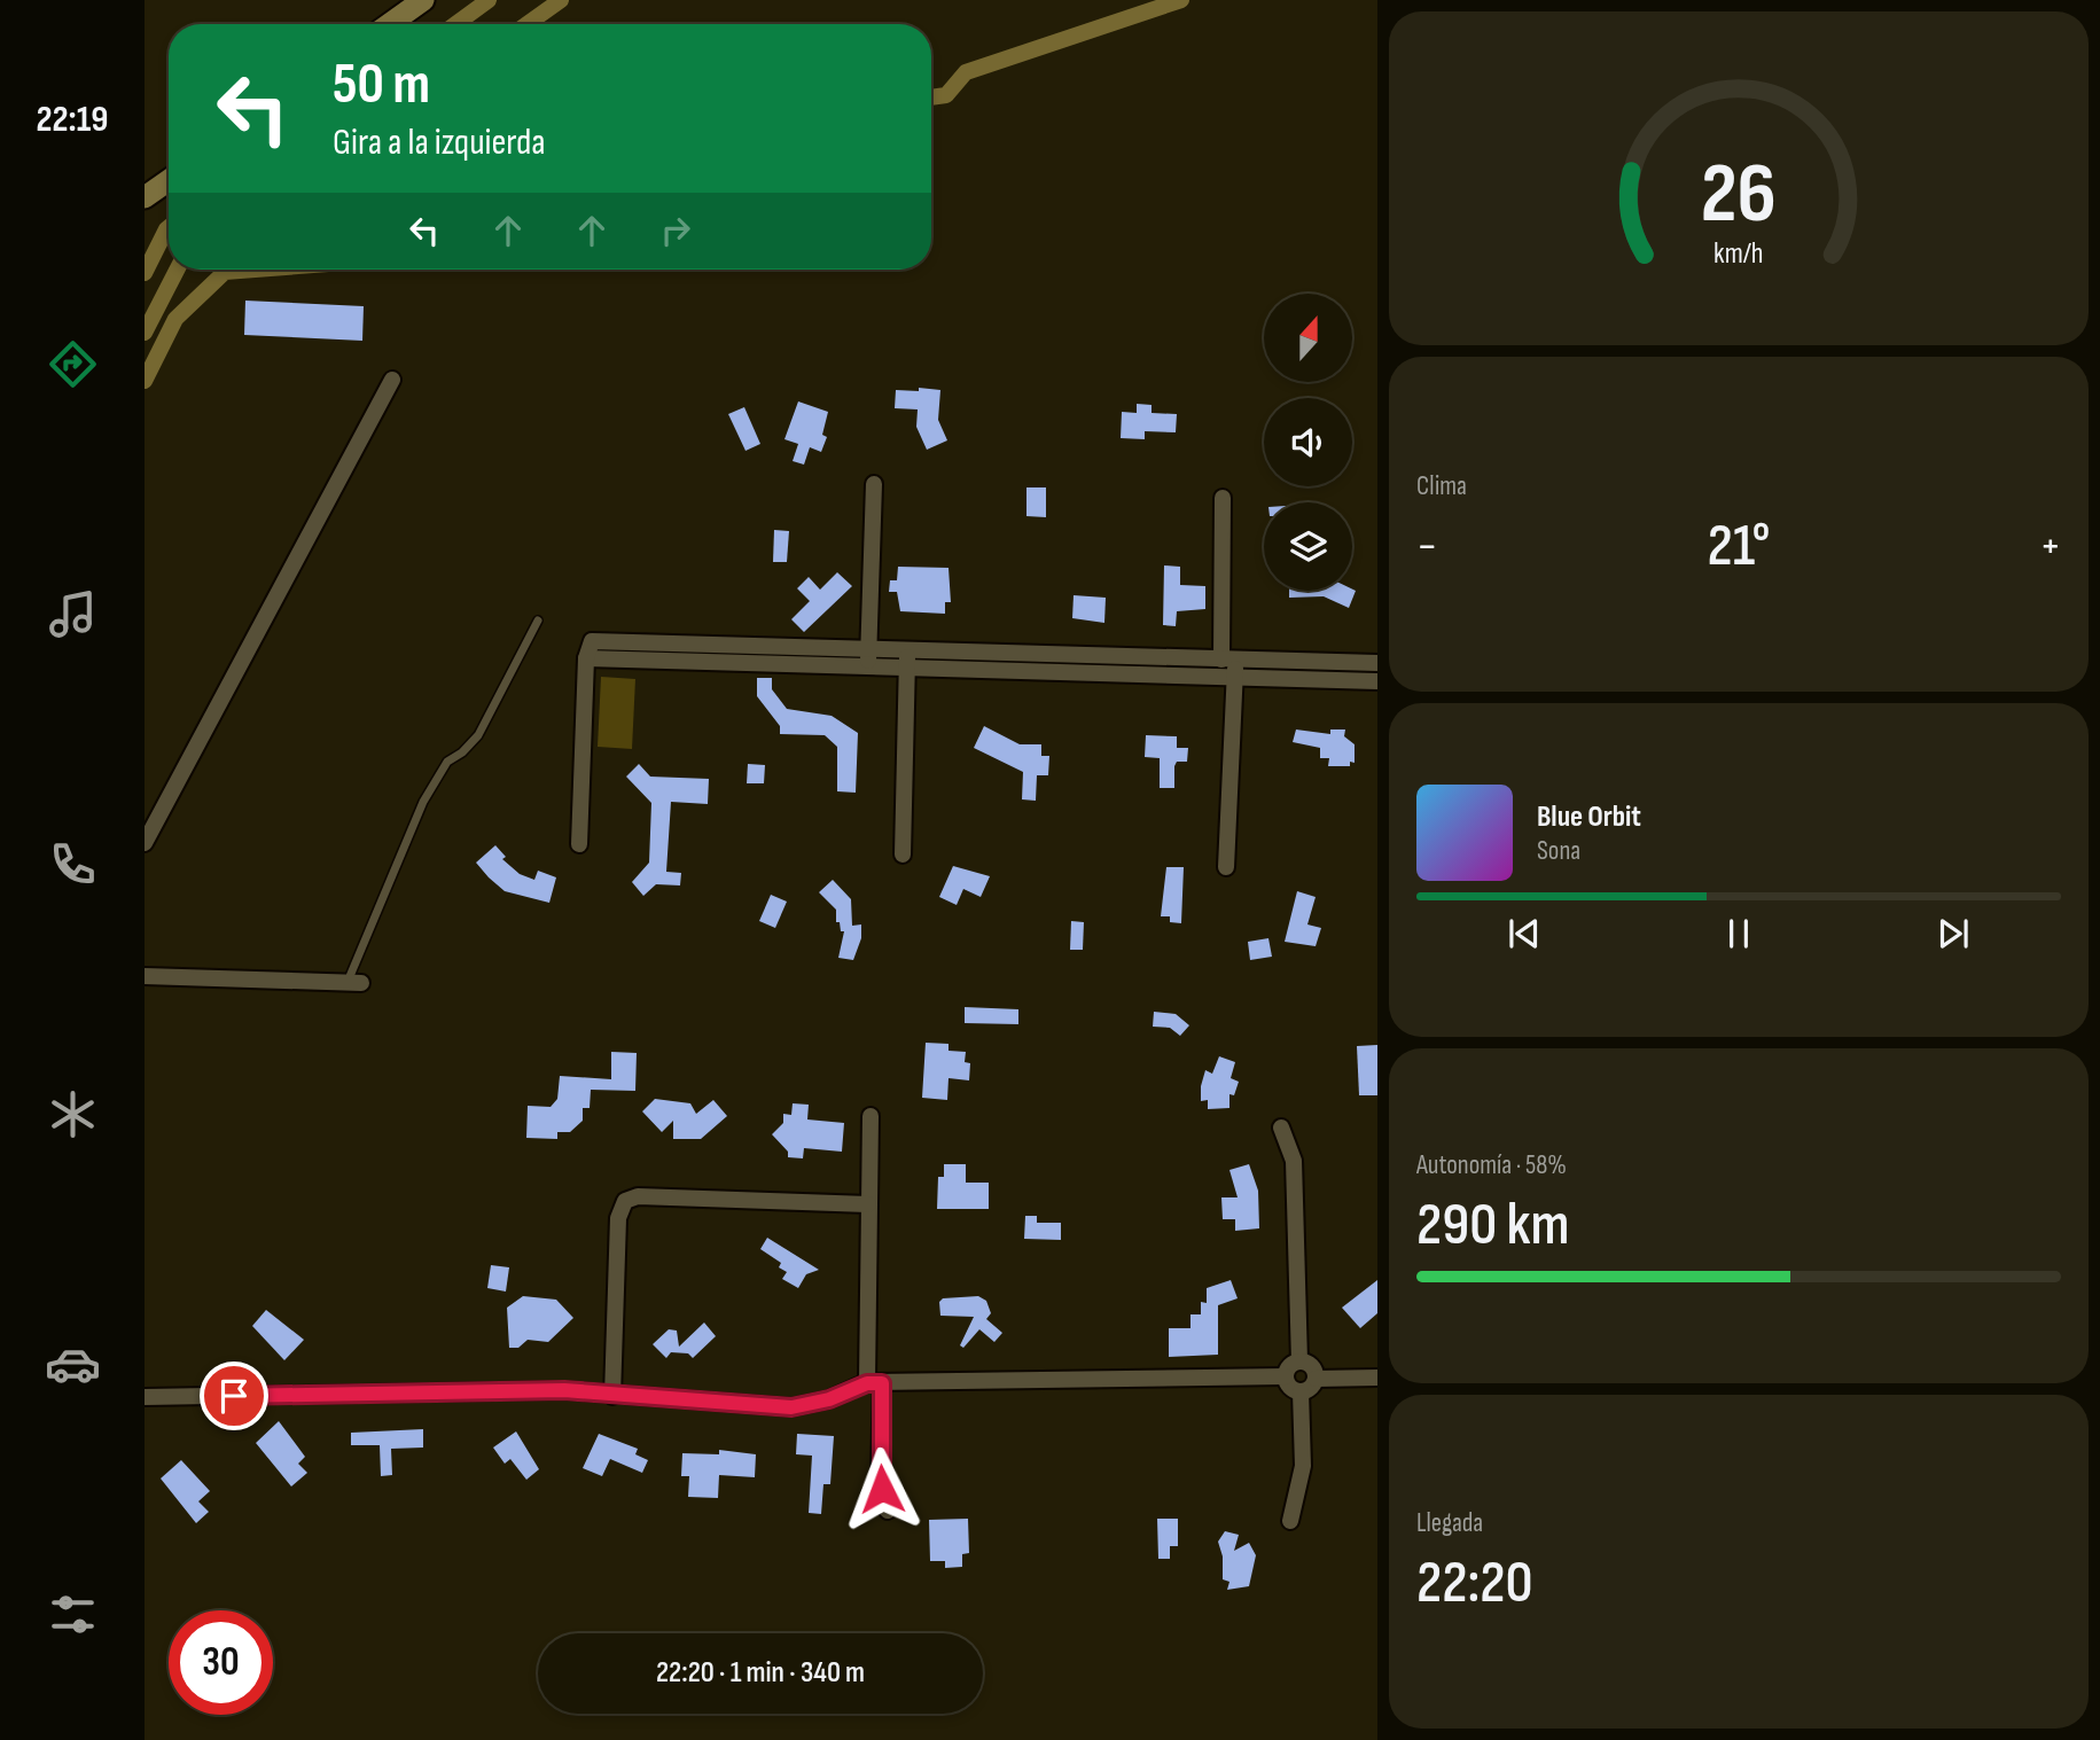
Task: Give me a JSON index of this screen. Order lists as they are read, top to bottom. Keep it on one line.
{"north":"top","page":{"tabs":"22:19","turn":["50 m","Gira a la izquierda"],"tile":["Clima",["Autonomía · 58%","290 km"],["Llegada","22:20"]],"heat":["−","21°","+"],"song":["Blue Orbit","Sona"],"limit":"30","trip":"22:20 · 1 min · 340 m","gauge":["26","km/h"]}}
